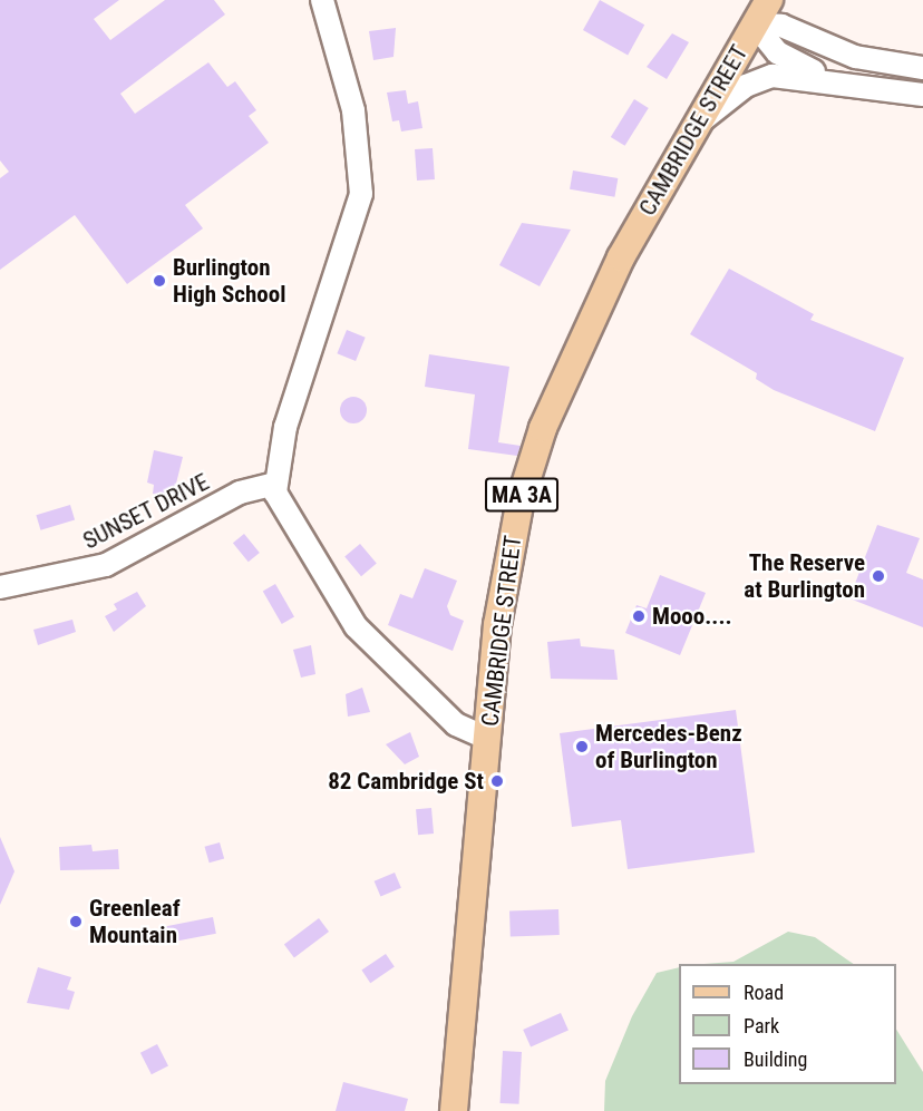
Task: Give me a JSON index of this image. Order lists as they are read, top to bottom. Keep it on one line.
{"streets":{"main road":["CAMBRIDGE STREET","MA 3A"],"street":["SUNSET DRIVE"]},"places":["Burlington High School","The Reserve at Burlington","Mooo....","Mercedes-Benz of Burlington","82 Cambridge St","Greenleaf Mountain"],"legend":["Road","Park","Building"]}
